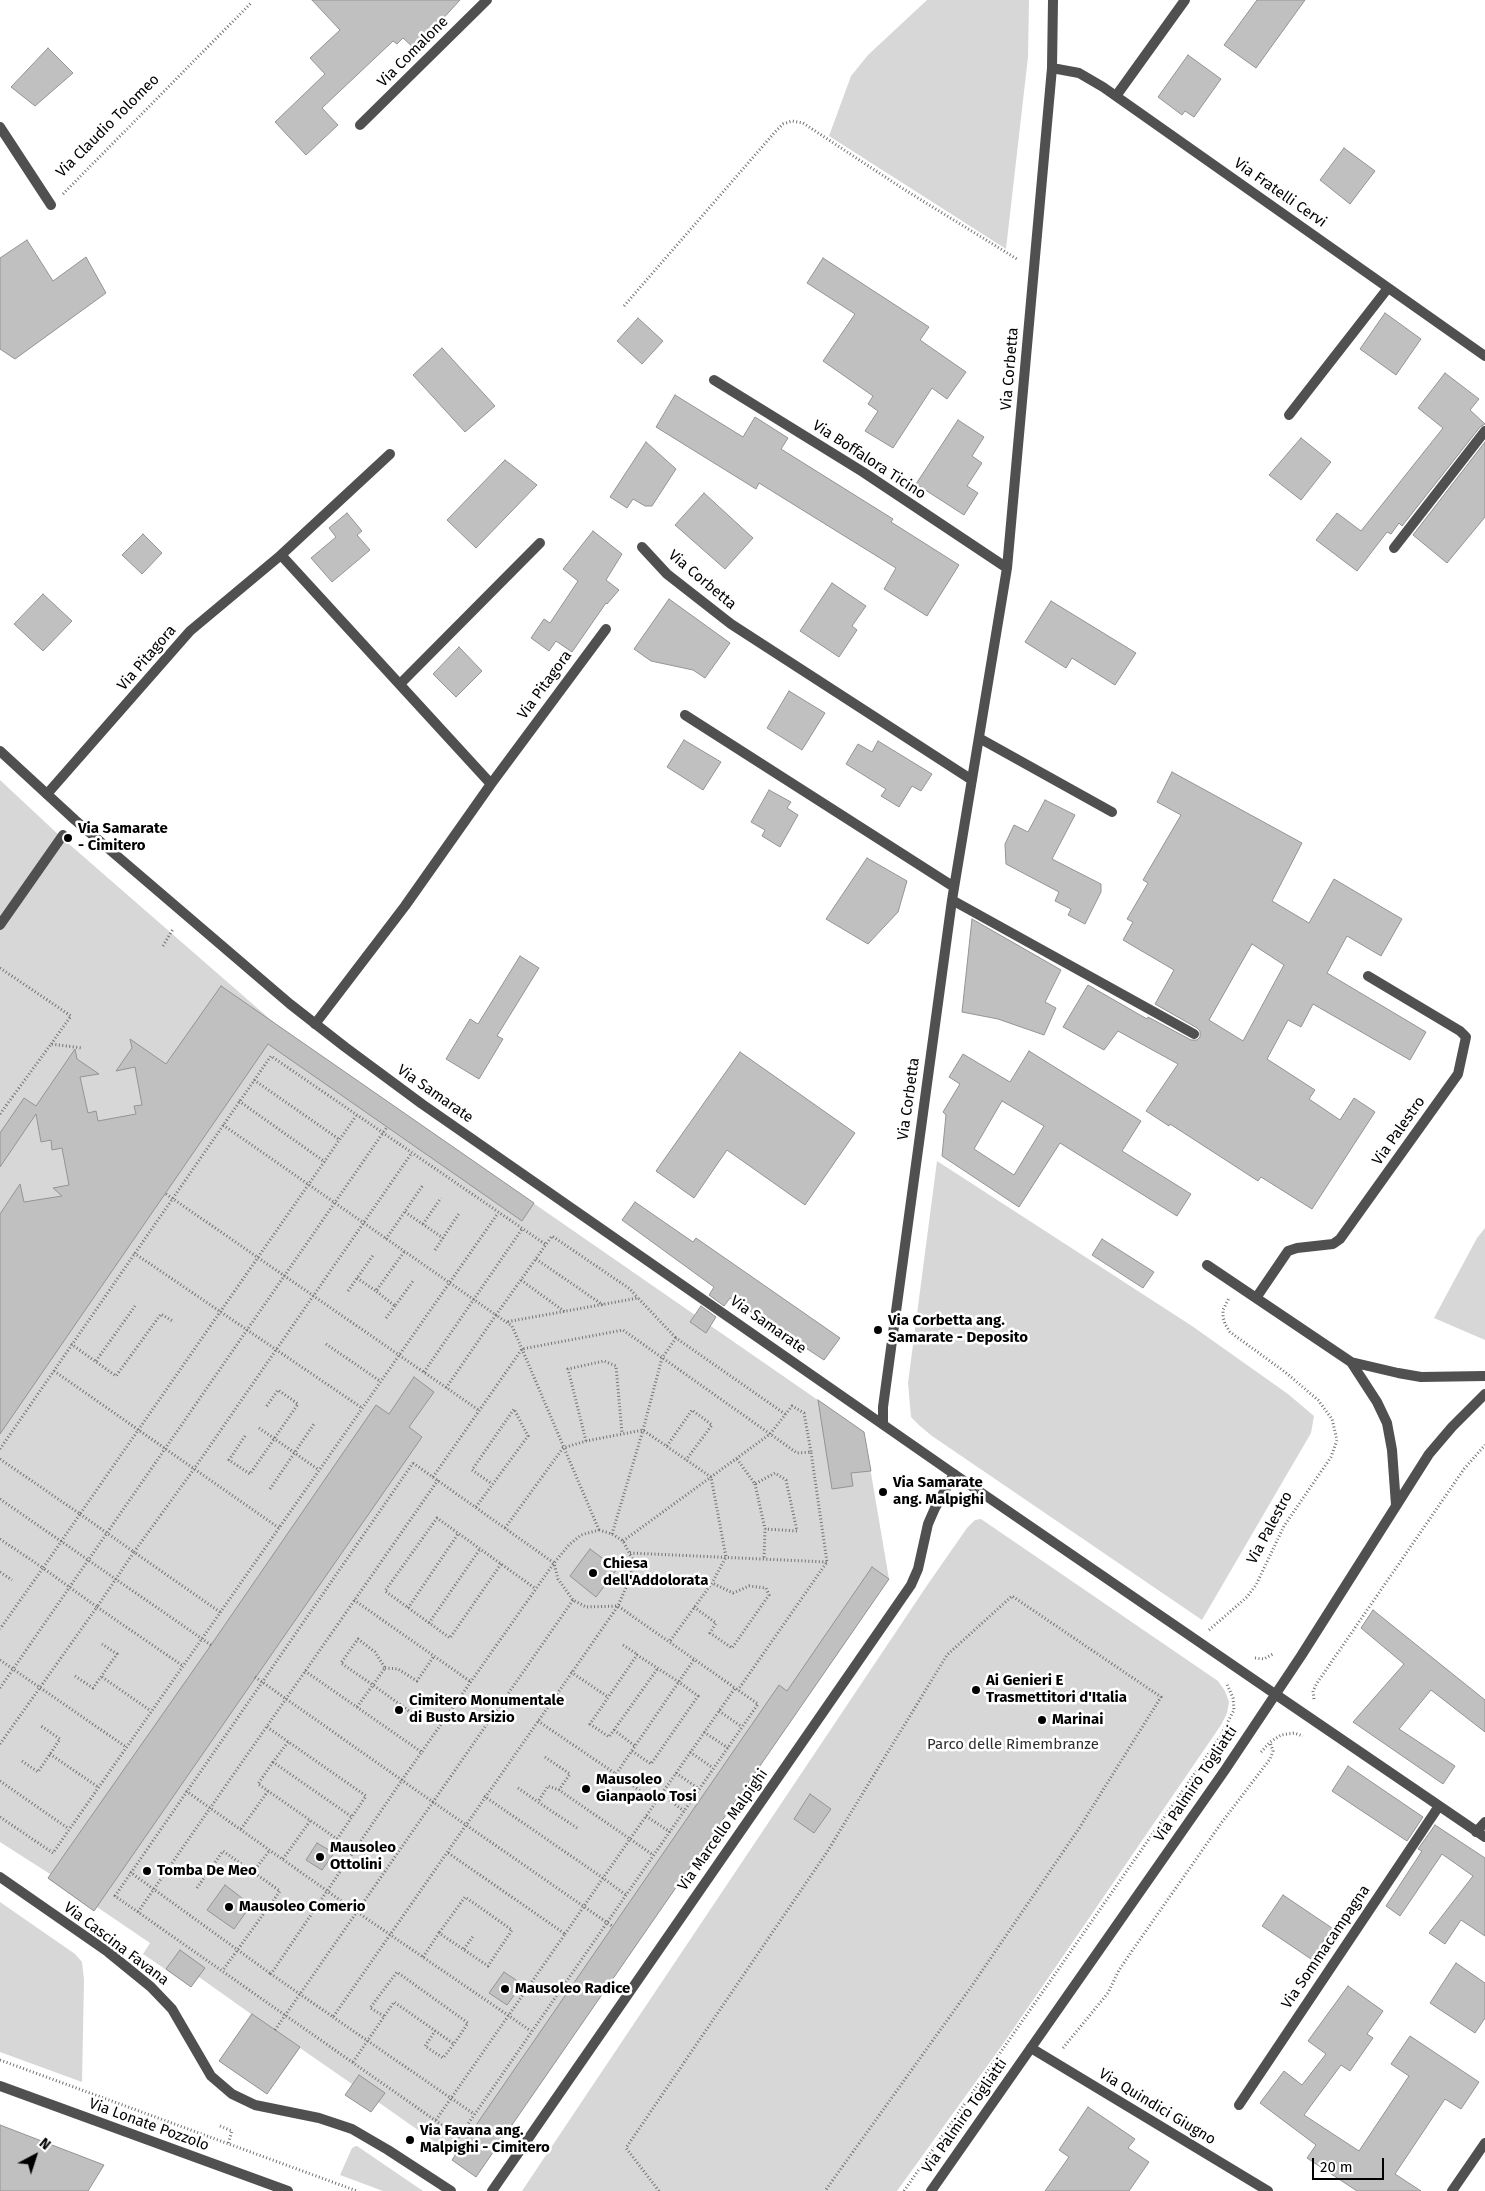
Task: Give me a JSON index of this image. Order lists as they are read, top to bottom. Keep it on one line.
{"streets":{"street":["Via Comalone","Via Claudio Tolomeo","Via Fratelli Cervi","Via Corbetta","Via Boffalora Ticino","Via Pitagora","Via Samarate","Via Palestro","Via Palmiro Togliatti","Via Marcello Malpighi","Via Cascina Favana","Via Sommacampagna","Via Quindici Giugno","Via Lonate Pozzolo"]},"crossings":[["Via Fratelli Cervi","Via Corbetta"],["Via Corbetta","Via Boffalora Ticino"],["Via Corbetta","Via Samarate"],["Via Pitagora","Via Samarate"],["Via Palmiro Togliatti","Via Quindici Giugno"]],"parks":["Parco delle Rimembranze"],"places":["Via Samarate - Cimitero","Via Corbetta ang. Samarate - Deposito","Via Samarate ang. Malpighi","Chiesa dell'Addolorata","Ai Genieri E Trasmettitori d'Italia","Cimitero Monumentale di Busto Arsizio","Marinai","Mausoleo Gianpaolo Tosi","Mausoleo Ottolini","Tomba De Meo","Mausoleo Comerio","Mausoleo Radice","Via Favana ang. Malpighi - Cimitero"],"scale_bar":"20 m","north":"top right"}
